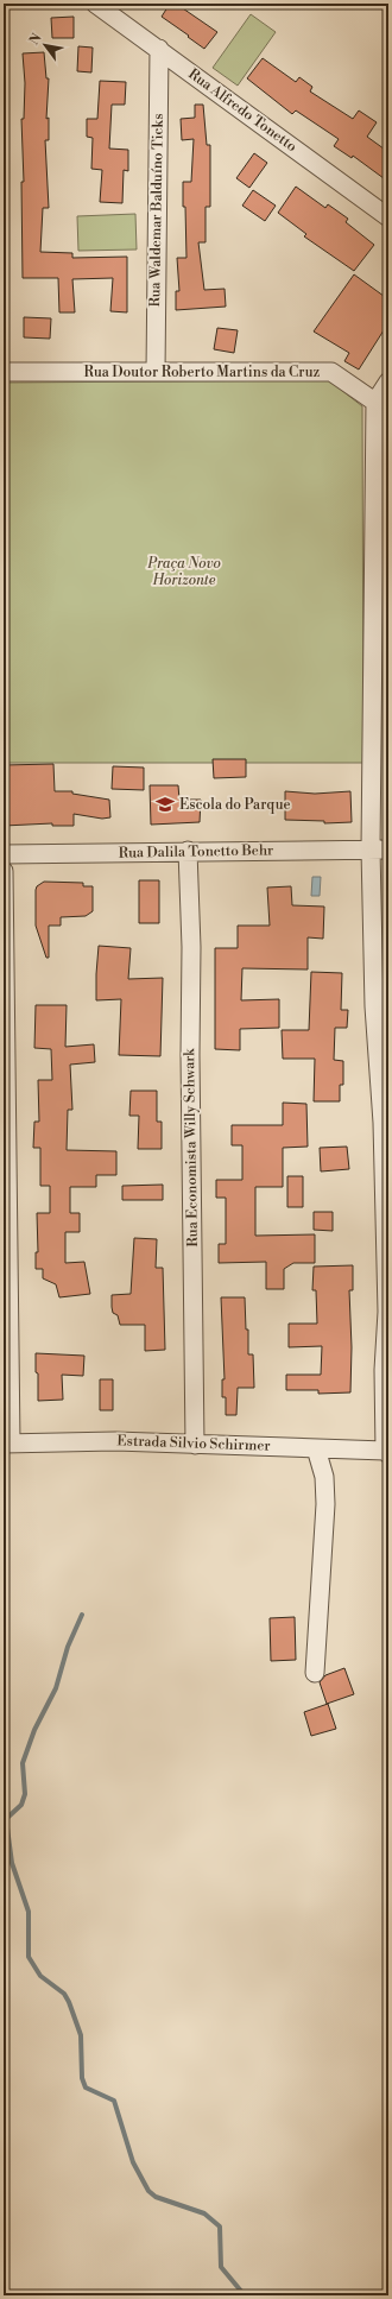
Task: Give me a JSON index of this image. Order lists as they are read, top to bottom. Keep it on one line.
{"streets":{"street":["Rua Alfredo Tonetto","Rua Waldemar Balduíno Ticks","Rua Doutor Roberto Martins da Cruz","Rua Dalila Tonetto Behr","Rua Economista Willy Schwark","Estrada Silvio Schirmer"]},"crossings":[["Rua Alfredo Tonetto","Rua Waldemar Balduíno Ticks"],["Rua Waldemar Balduíno Ticks","Rua Doutor Roberto Martins da Cruz"],["Rua Dalila Tonetto Behr","Rua Economista Willy Schwark"],["Rua Economista Willy Schwark","Estrada Silvio Schirmer"]],"parks":["Praça Novo Horizonte"],"places":{"school or university":["Escola do Parque"]},"north":"top left"}
